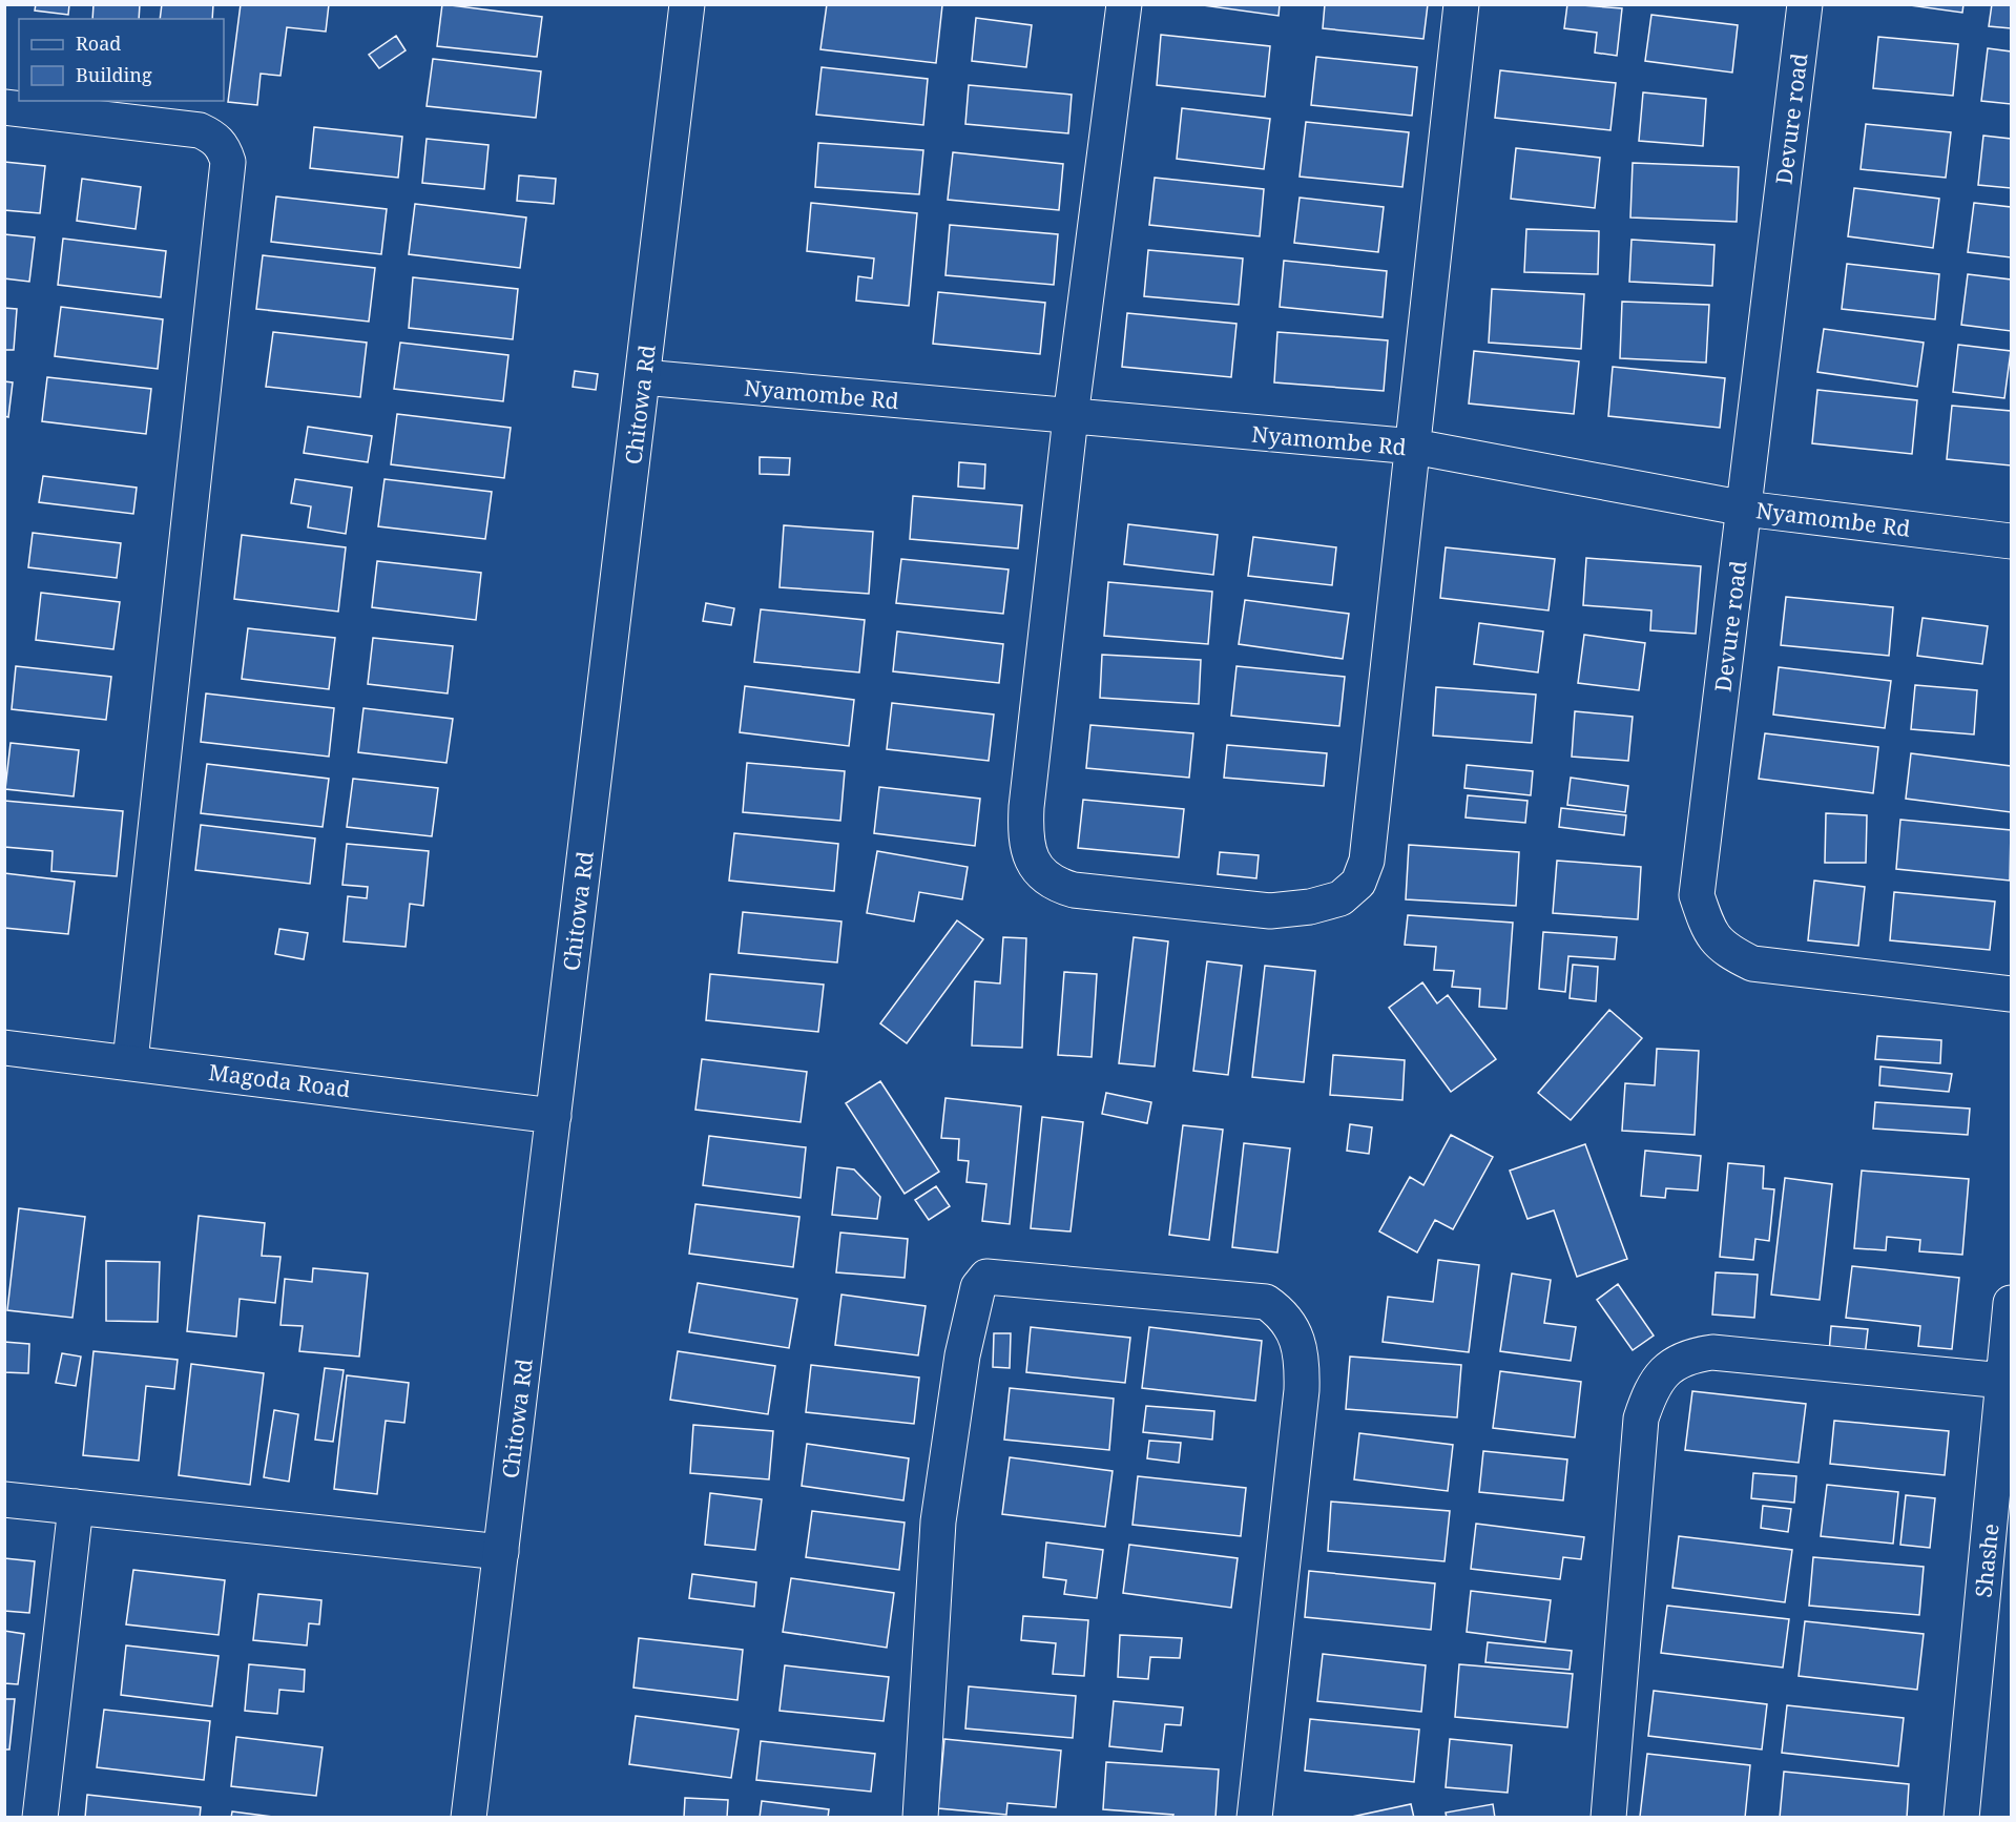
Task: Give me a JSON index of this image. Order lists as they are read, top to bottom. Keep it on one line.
{"streets":{"street":["Devure road","Nyamombe Rd","Chitowa Rd","Magoda Road","Shashe"]},"crossings":[["Devure road","Nyamombe Rd"],["Nyamombe Rd","Chitowa Rd"],["Chitowa Rd","Magoda Road"]],"legend":["Road","Building"]}
